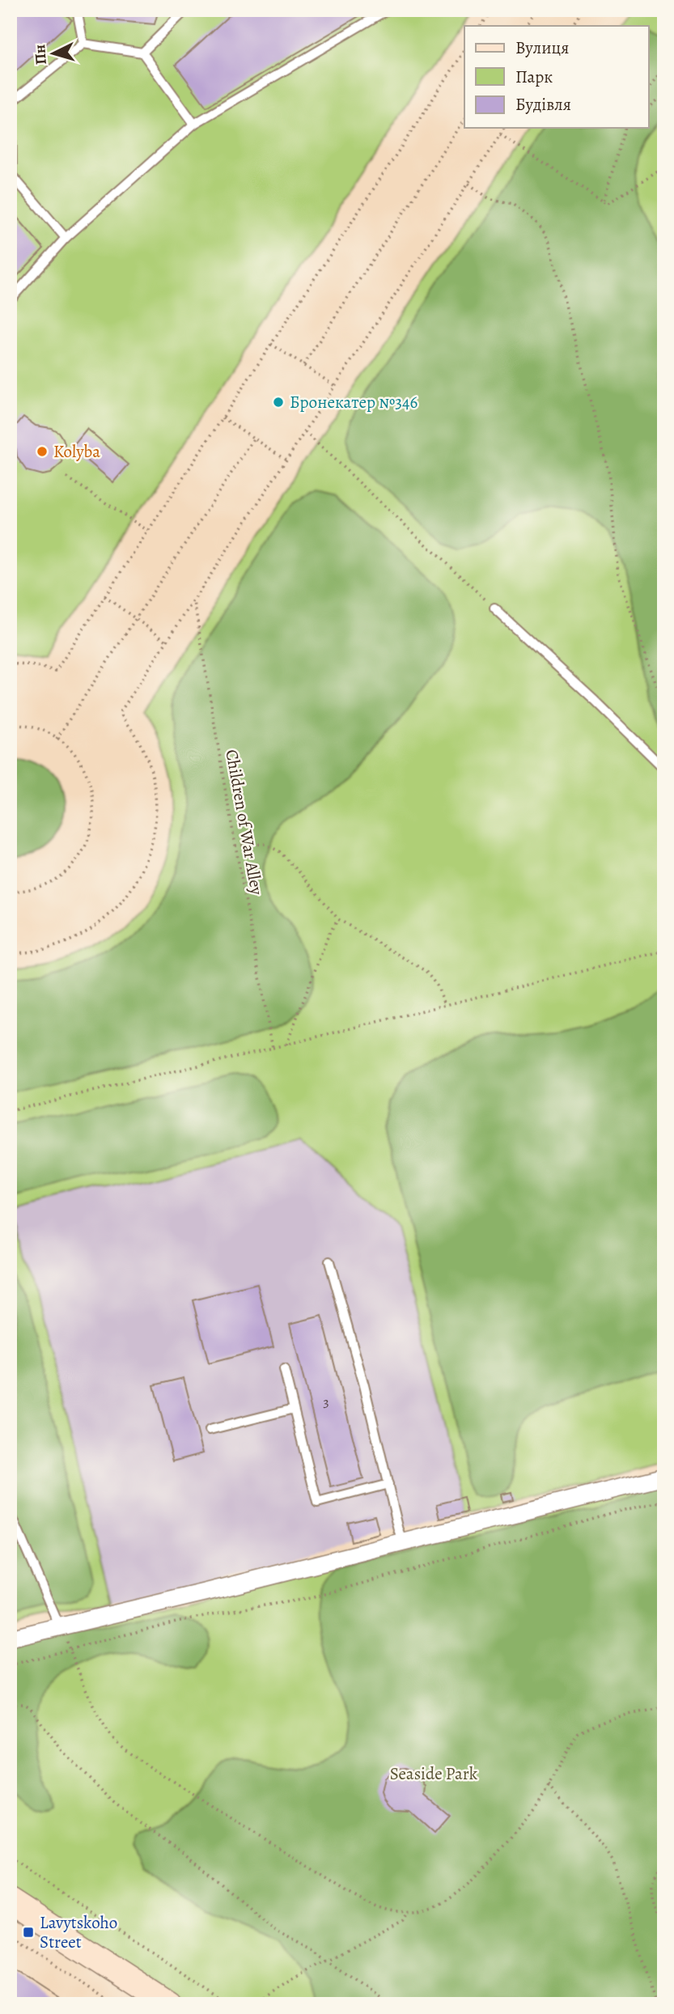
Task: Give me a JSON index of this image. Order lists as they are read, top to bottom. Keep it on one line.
{"streets":{"path":["Children of War Alley"]},"parks":["Seaside Park"],"places":{"other":["Бронекатер №346","Kolyba"],"transit":["Lavytskoho Street"]},"house_numbers":["3"],"legend":["Вулиця","Парк","Будівля"],"north":"left"}
